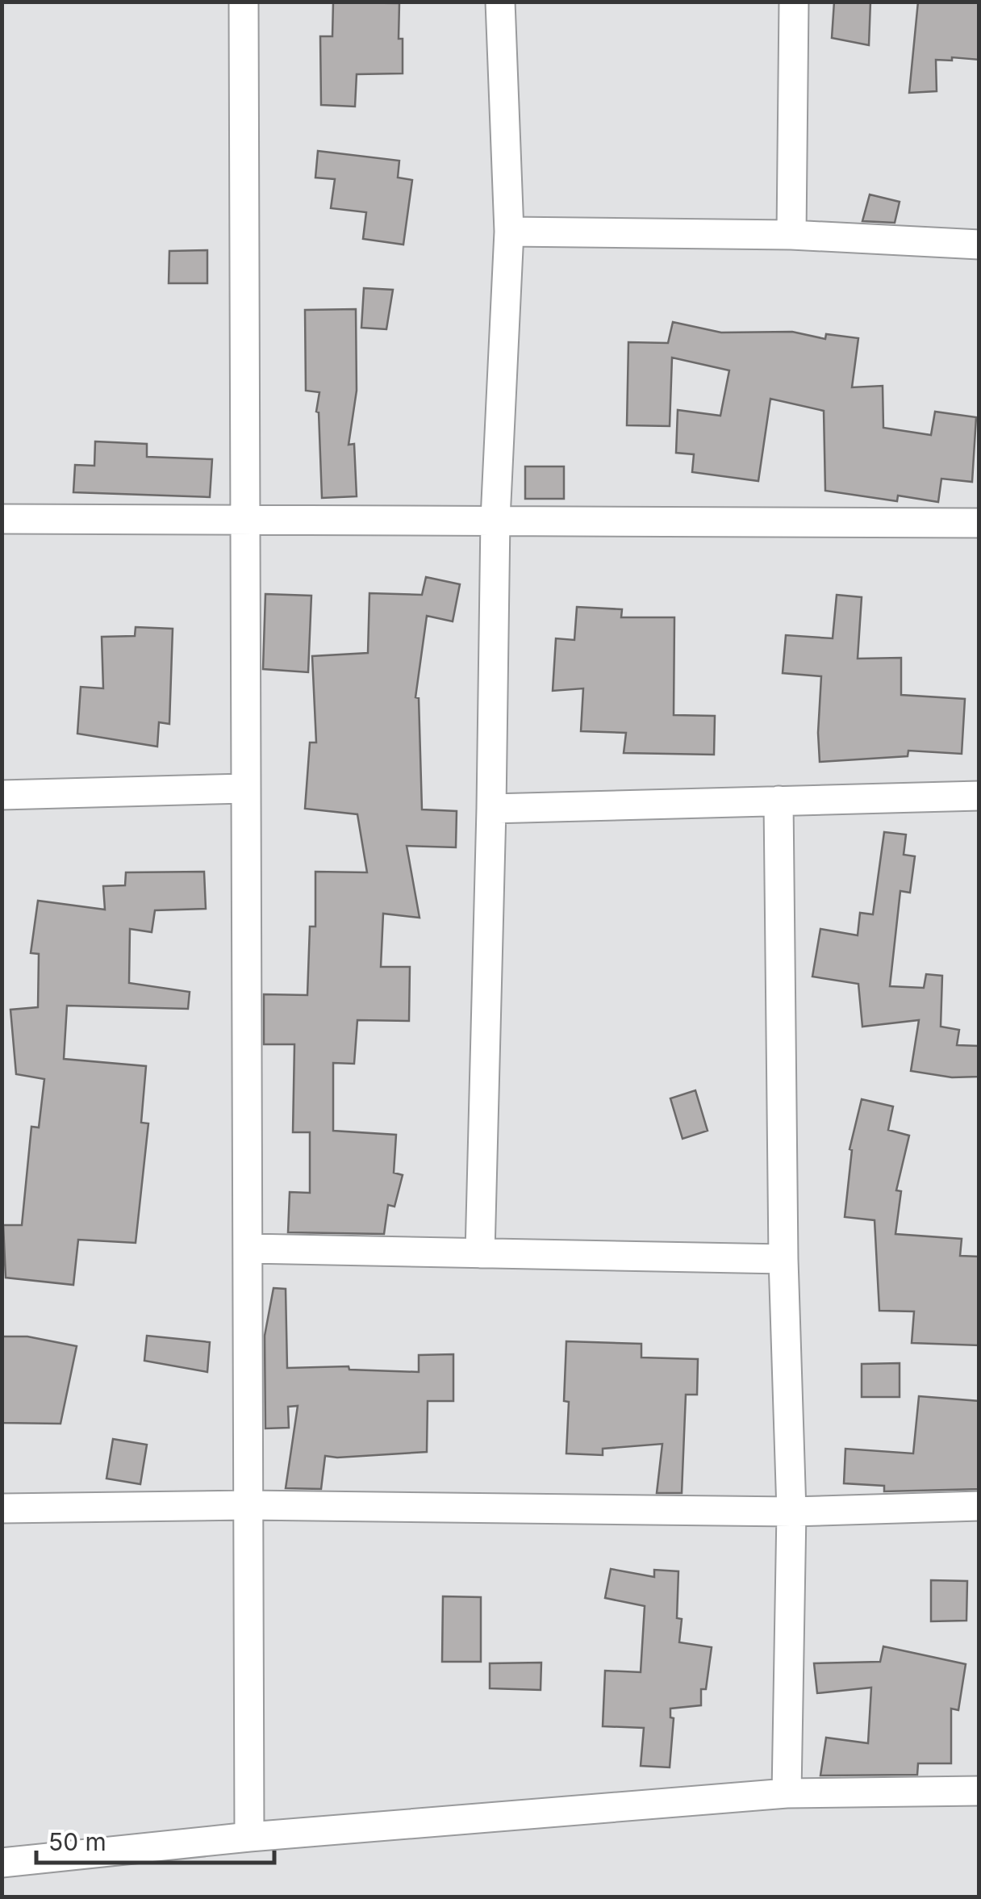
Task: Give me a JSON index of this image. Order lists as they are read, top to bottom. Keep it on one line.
{"scale_bar":"50 m"}
